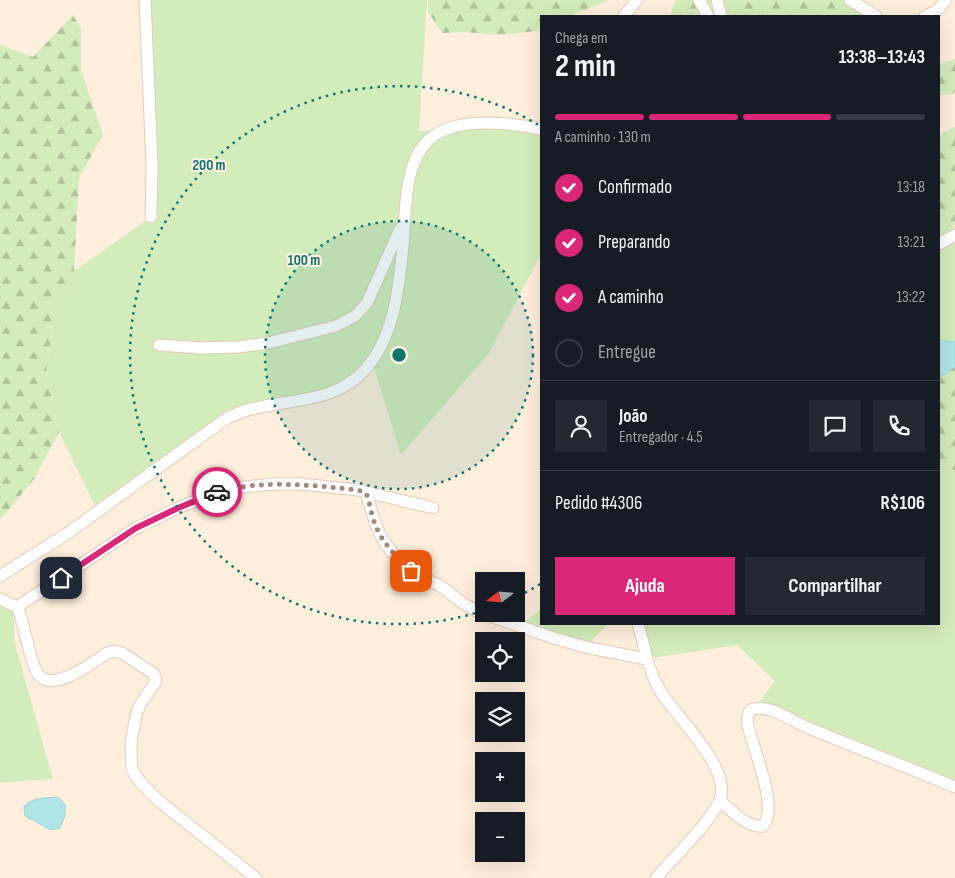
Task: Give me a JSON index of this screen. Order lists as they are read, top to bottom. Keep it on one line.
{"north":"left","page":{"heading":["2 min","Chega em","13:38–13:43"],"panel":["João","Entregador · 4.5","Pedido #4306","R$106"],"bar":"A caminho · 130 m","list":[["Confirmado","13:18"],["Preparando","13:21"],["A caminho","13:22"],"Entregue"],"buttons":["Ajuda","Compartilhar"],"map_buttons":["+","−"]},"rings":["200 m","100 m"]}
